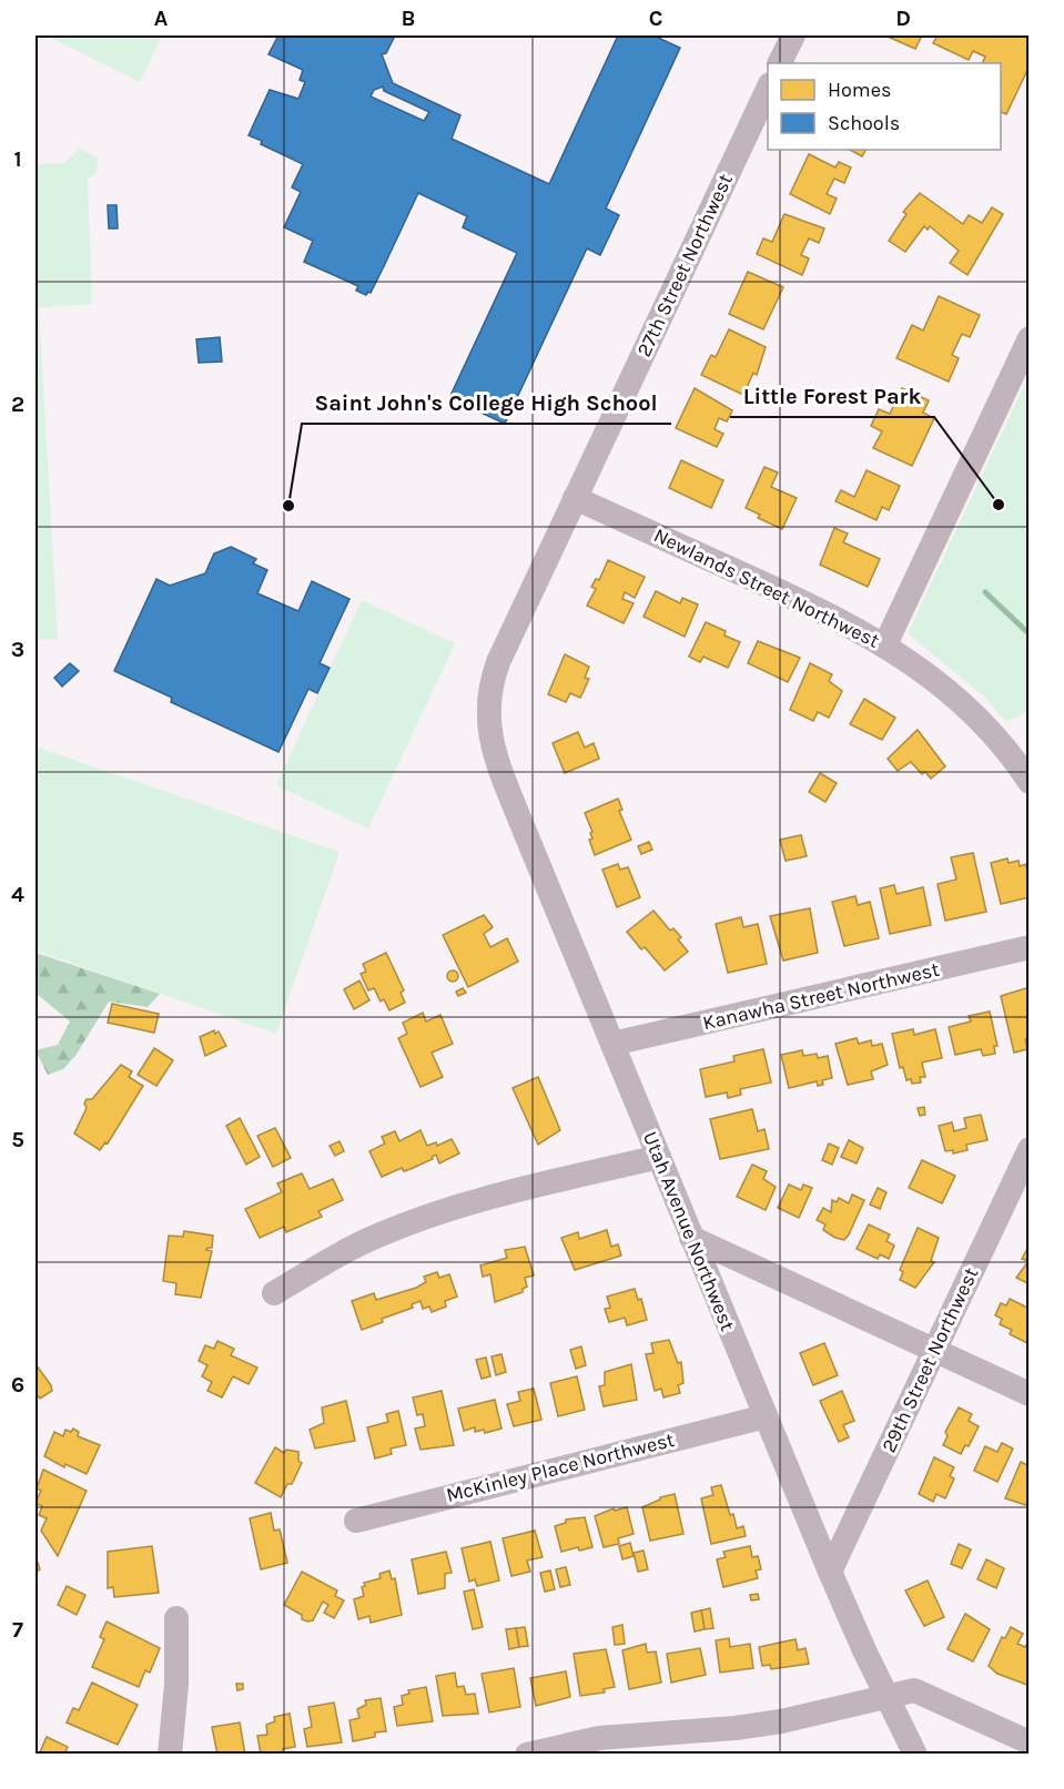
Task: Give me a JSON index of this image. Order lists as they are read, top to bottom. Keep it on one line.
{"streets":{"street":["27th Street Northwest","Newlands Street Northwest","Kanawha Street Northwest","Utah Avenue Northwest","29th Street Northwest","McKinley Place Northwest"]},"crossings":[["27th Street Northwest","Newlands Street Northwest"],["27th Street Northwest","Utah Avenue Northwest"],["Kanawha Street Northwest","Utah Avenue Northwest"],["Utah Avenue Northwest","29th Street Northwest"],["Utah Avenue Northwest","McKinley Place Northwest"]],"places":["Little Forest Park","Saint John's College High School"],"legend":["Homes","Schools"],"grid":{"columns":["A","B","C","D"],"rows":["1","2","3","4","5","6","7"]}}
